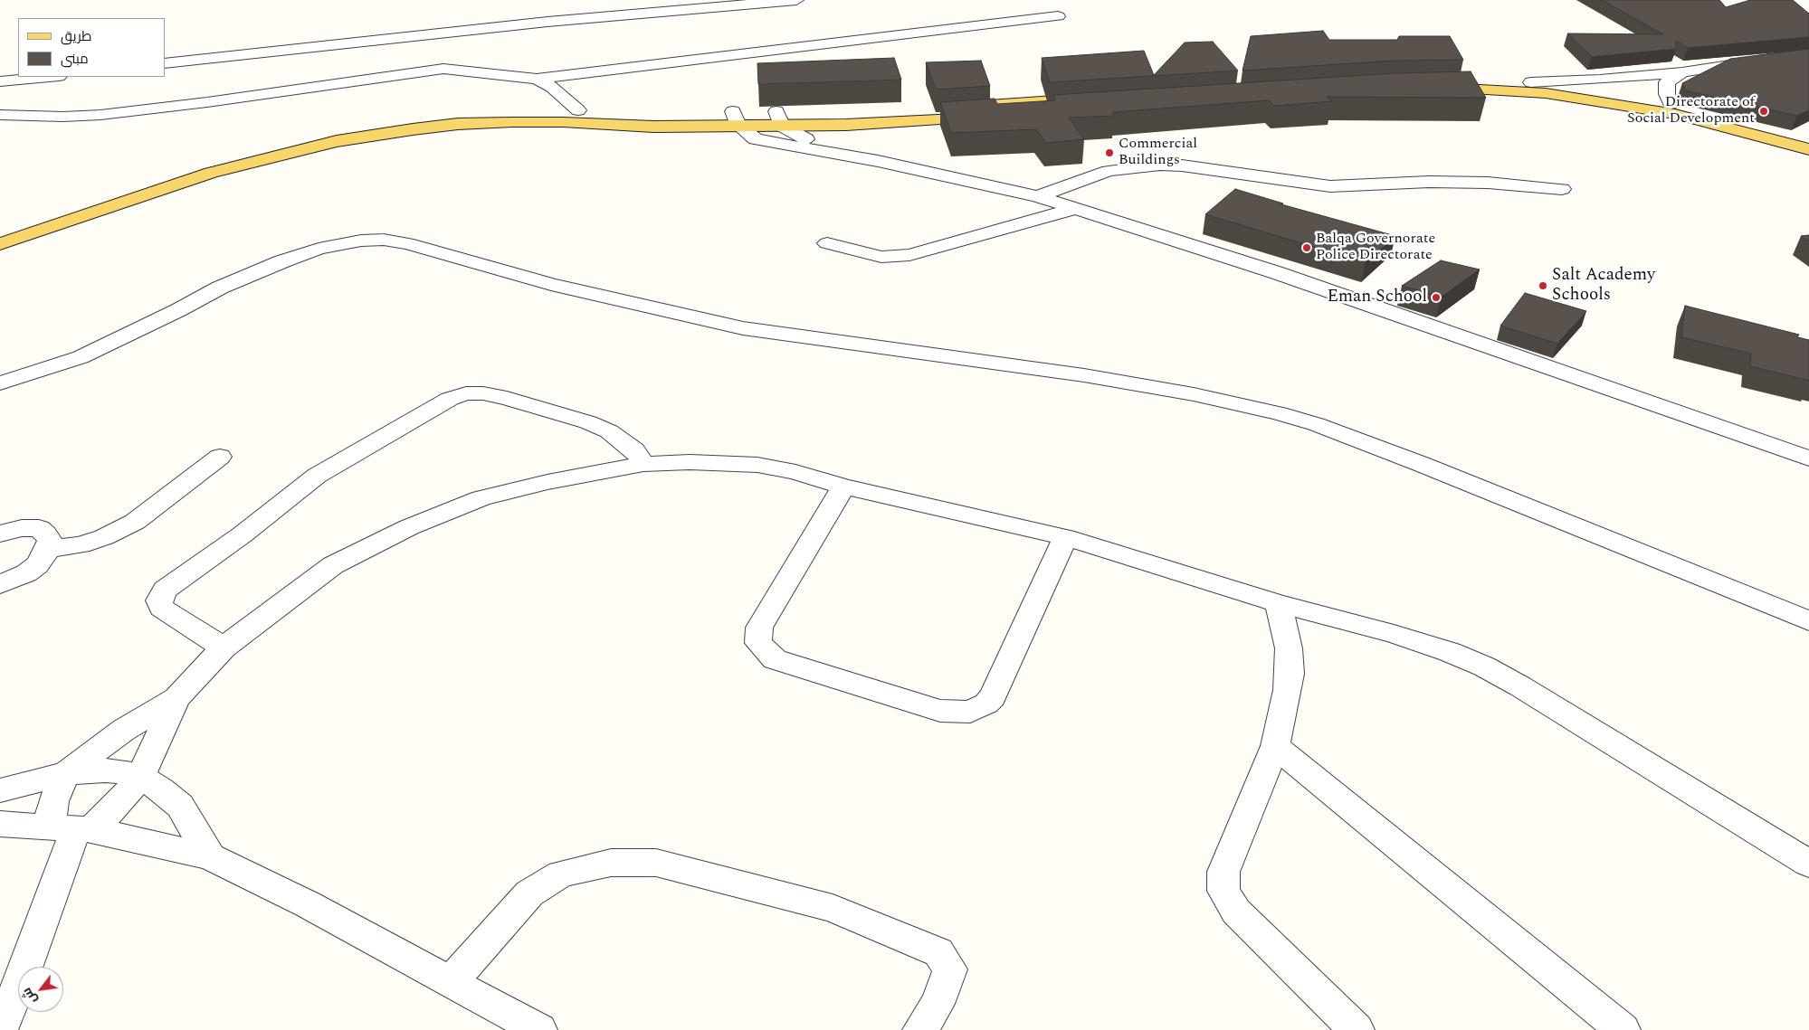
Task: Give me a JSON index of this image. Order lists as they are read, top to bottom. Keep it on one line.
{"places":["Directorate of Social Development","Commercial Buildings","Balqa Governorate Police Directorate","Salt Academy Schools","Eman School"],"legend":["طريق","مبنى"],"north":"bottom left"}
